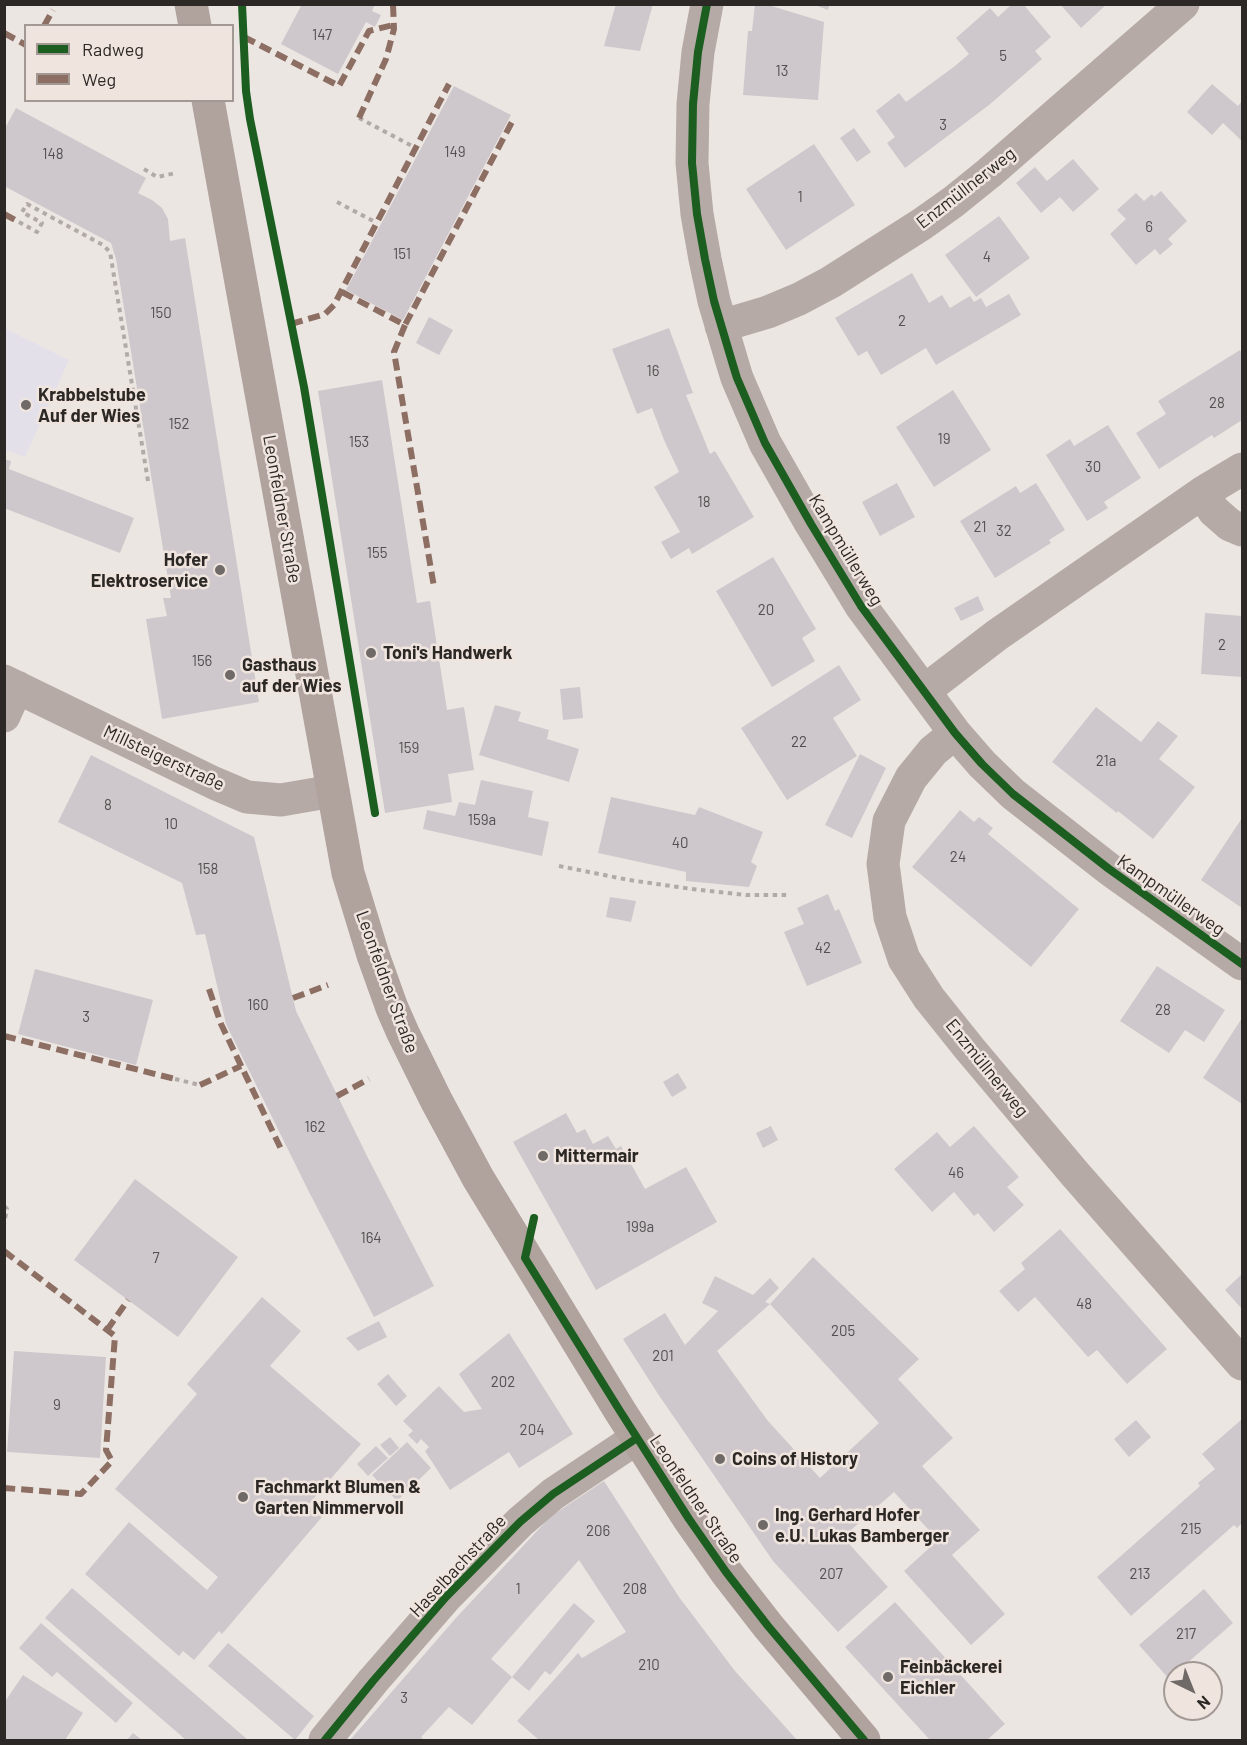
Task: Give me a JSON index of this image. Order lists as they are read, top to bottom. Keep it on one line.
{"streets":{"main road":["Leonfeldner Straße"],"street":["Enzmüllnerweg","Kampmüllerweg","Millsteigerstraße","Haselbachstraße"]},"crossings":[["Enzmüllnerweg","Kampmüllerweg"],["Leonfeldner Straße","Millsteigerstraße"],["Leonfeldner Straße","Haselbachstraße"]],"places":["Krabbelstube Auf der Wies","Hofer Elektroservice","Toni's Handwerk","Gasthaus auf der Wies","Mittermair","Coins of History","Fachmarkt Blumen & Garten Nimmervoll","Ing. Gerhard Hofer e.U. Lukas Bamberger","Feinbäckerei Eichler"],"house_numbers":["147","5","13","3","149","148","1","6","151","4","150","2","16","28","152","19","153","30","18","21","32","155","20","2","156","22","159","21a","8","159a","10","40","24","158","42","160","28","3","162","46","199a","164","7","48","205","201","202","9","204","215","206","207","213","1","208","217","210","3"],"legend":["Radweg","Weg"],"north":"bottom right"}
